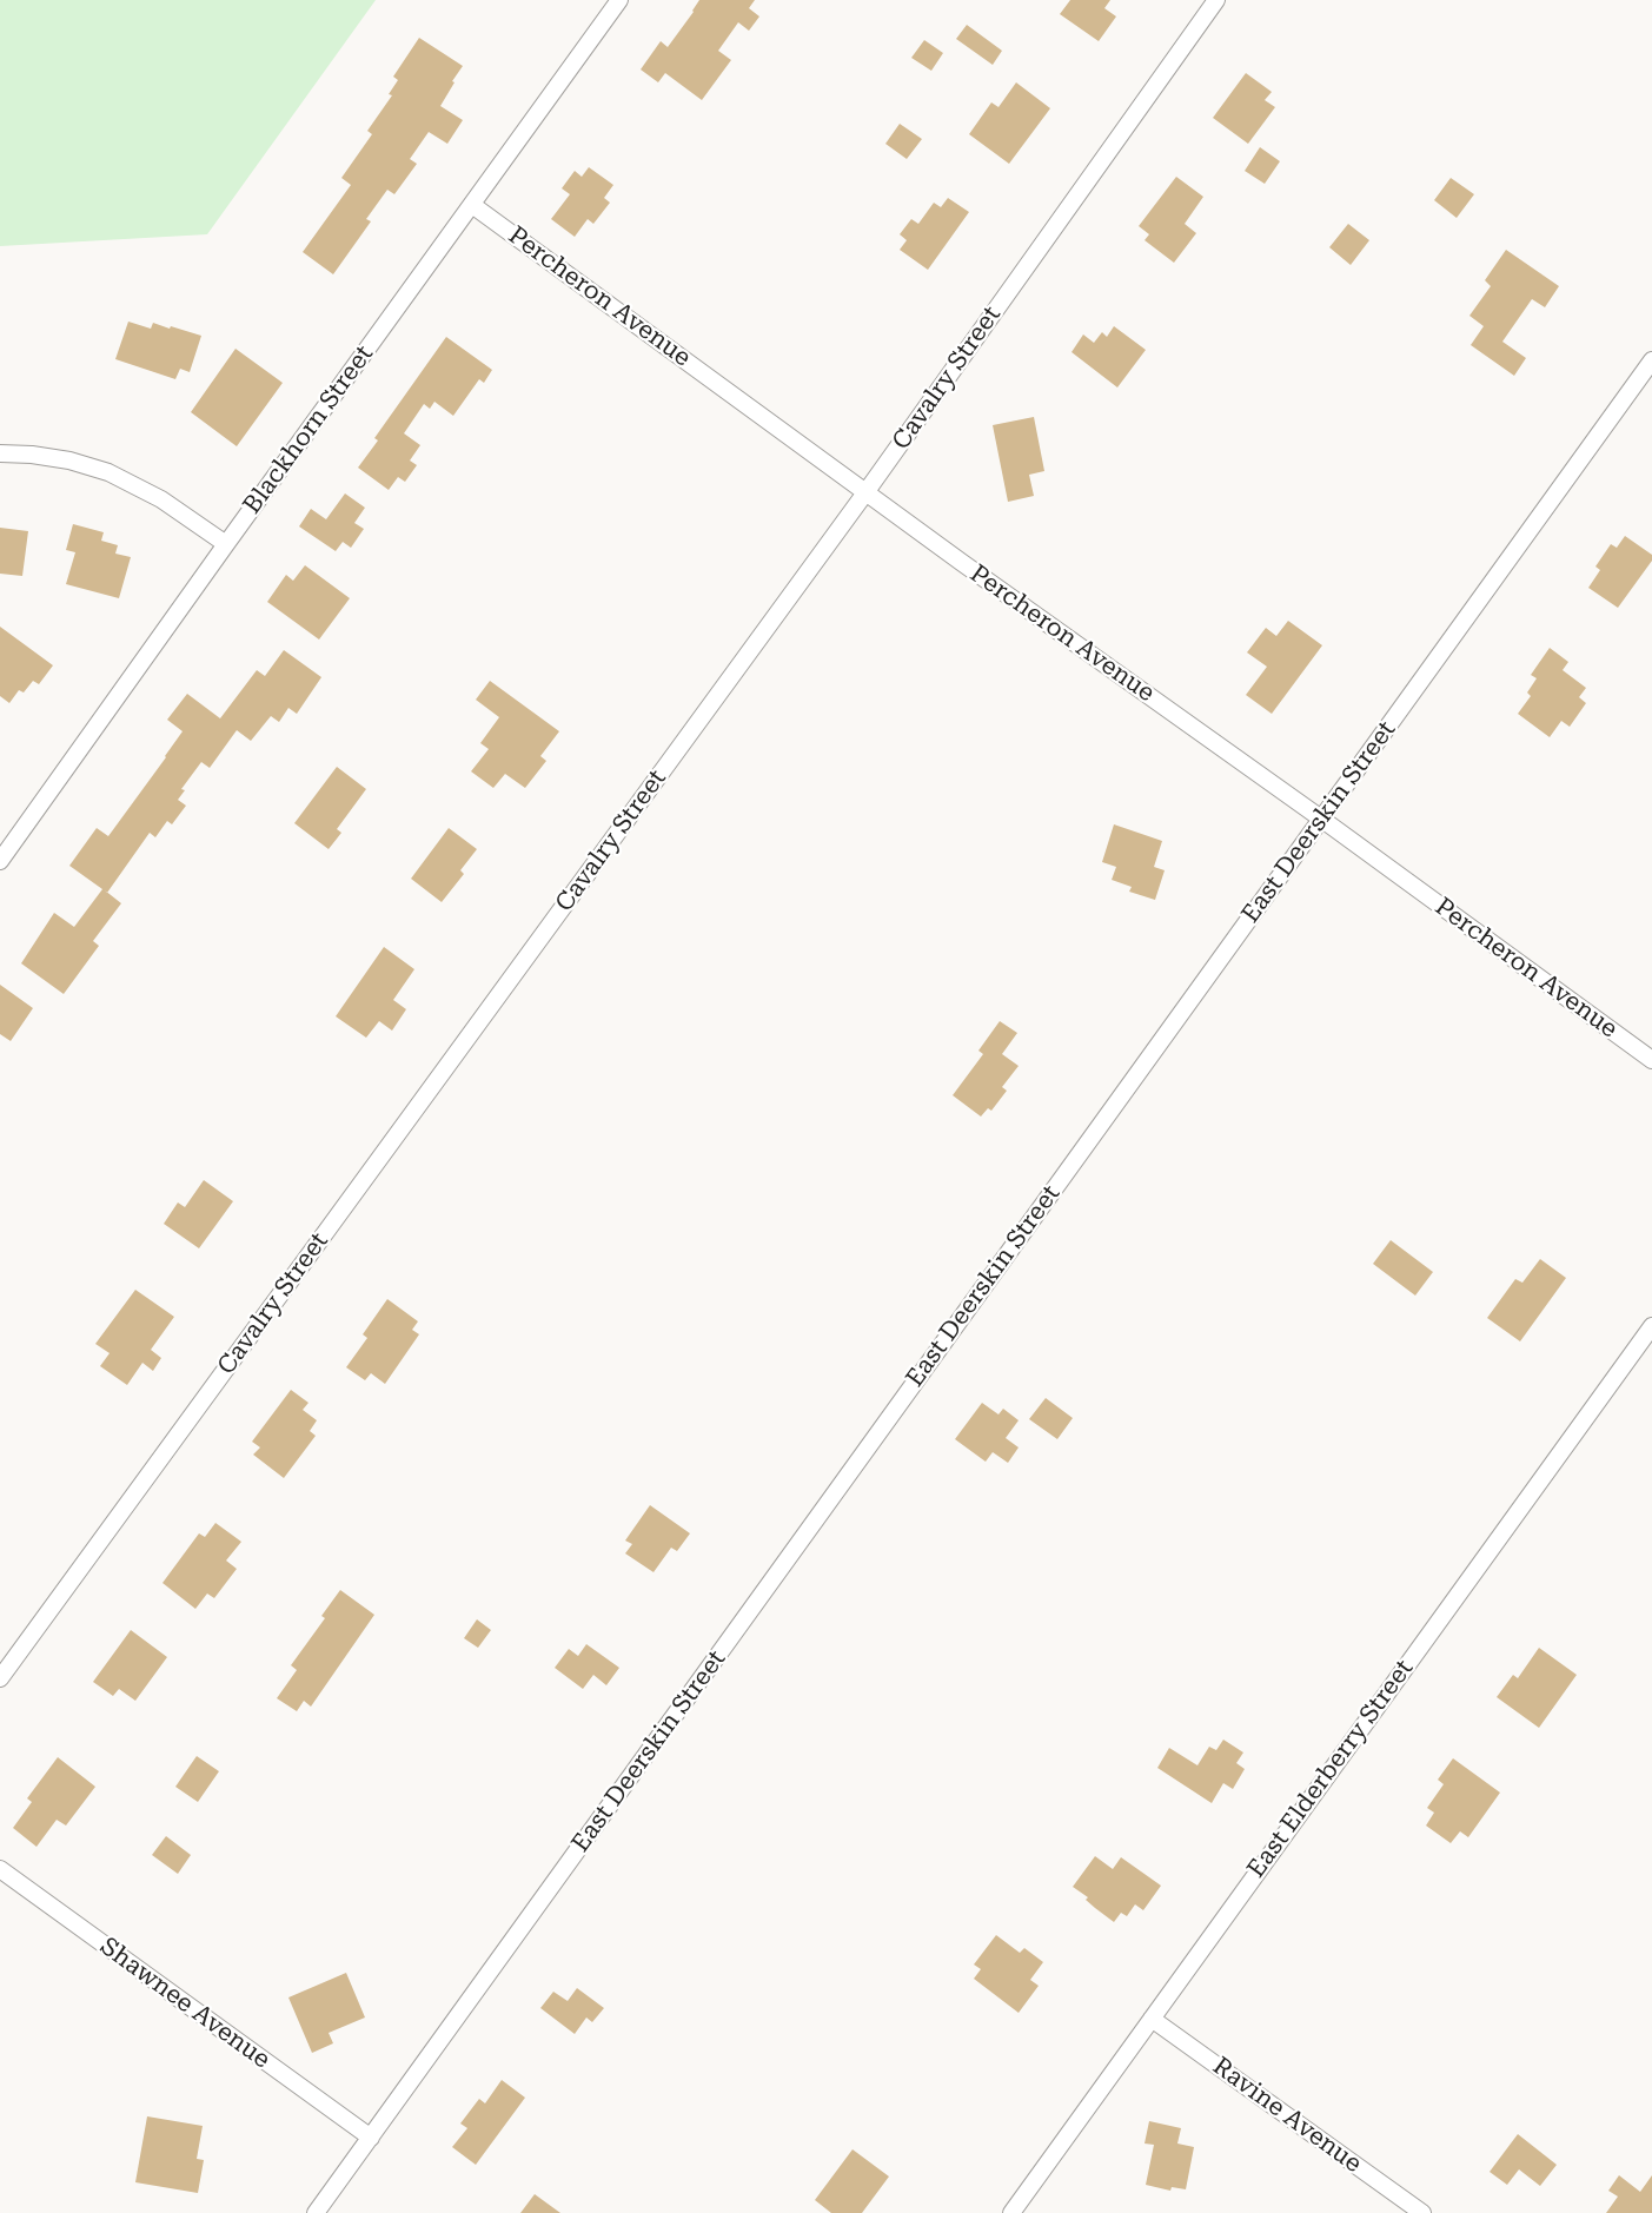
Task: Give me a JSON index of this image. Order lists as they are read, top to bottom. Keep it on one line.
{"streets":{"street":["Percheron Avenue","Cavalry Street","Blackhorn Street","East Deerskin Street","East Elderberry Street","Shawnee Avenue","Ravine Avenue"]},"crossings":[["Percheron Avenue","Cavalry Street"],["Percheron Avenue","Blackhorn Street"],["Percheron Avenue","East Deerskin Street"],["East Deerskin Street","Shawnee Avenue"],["East Elderberry Street","Ravine Avenue"]]}
